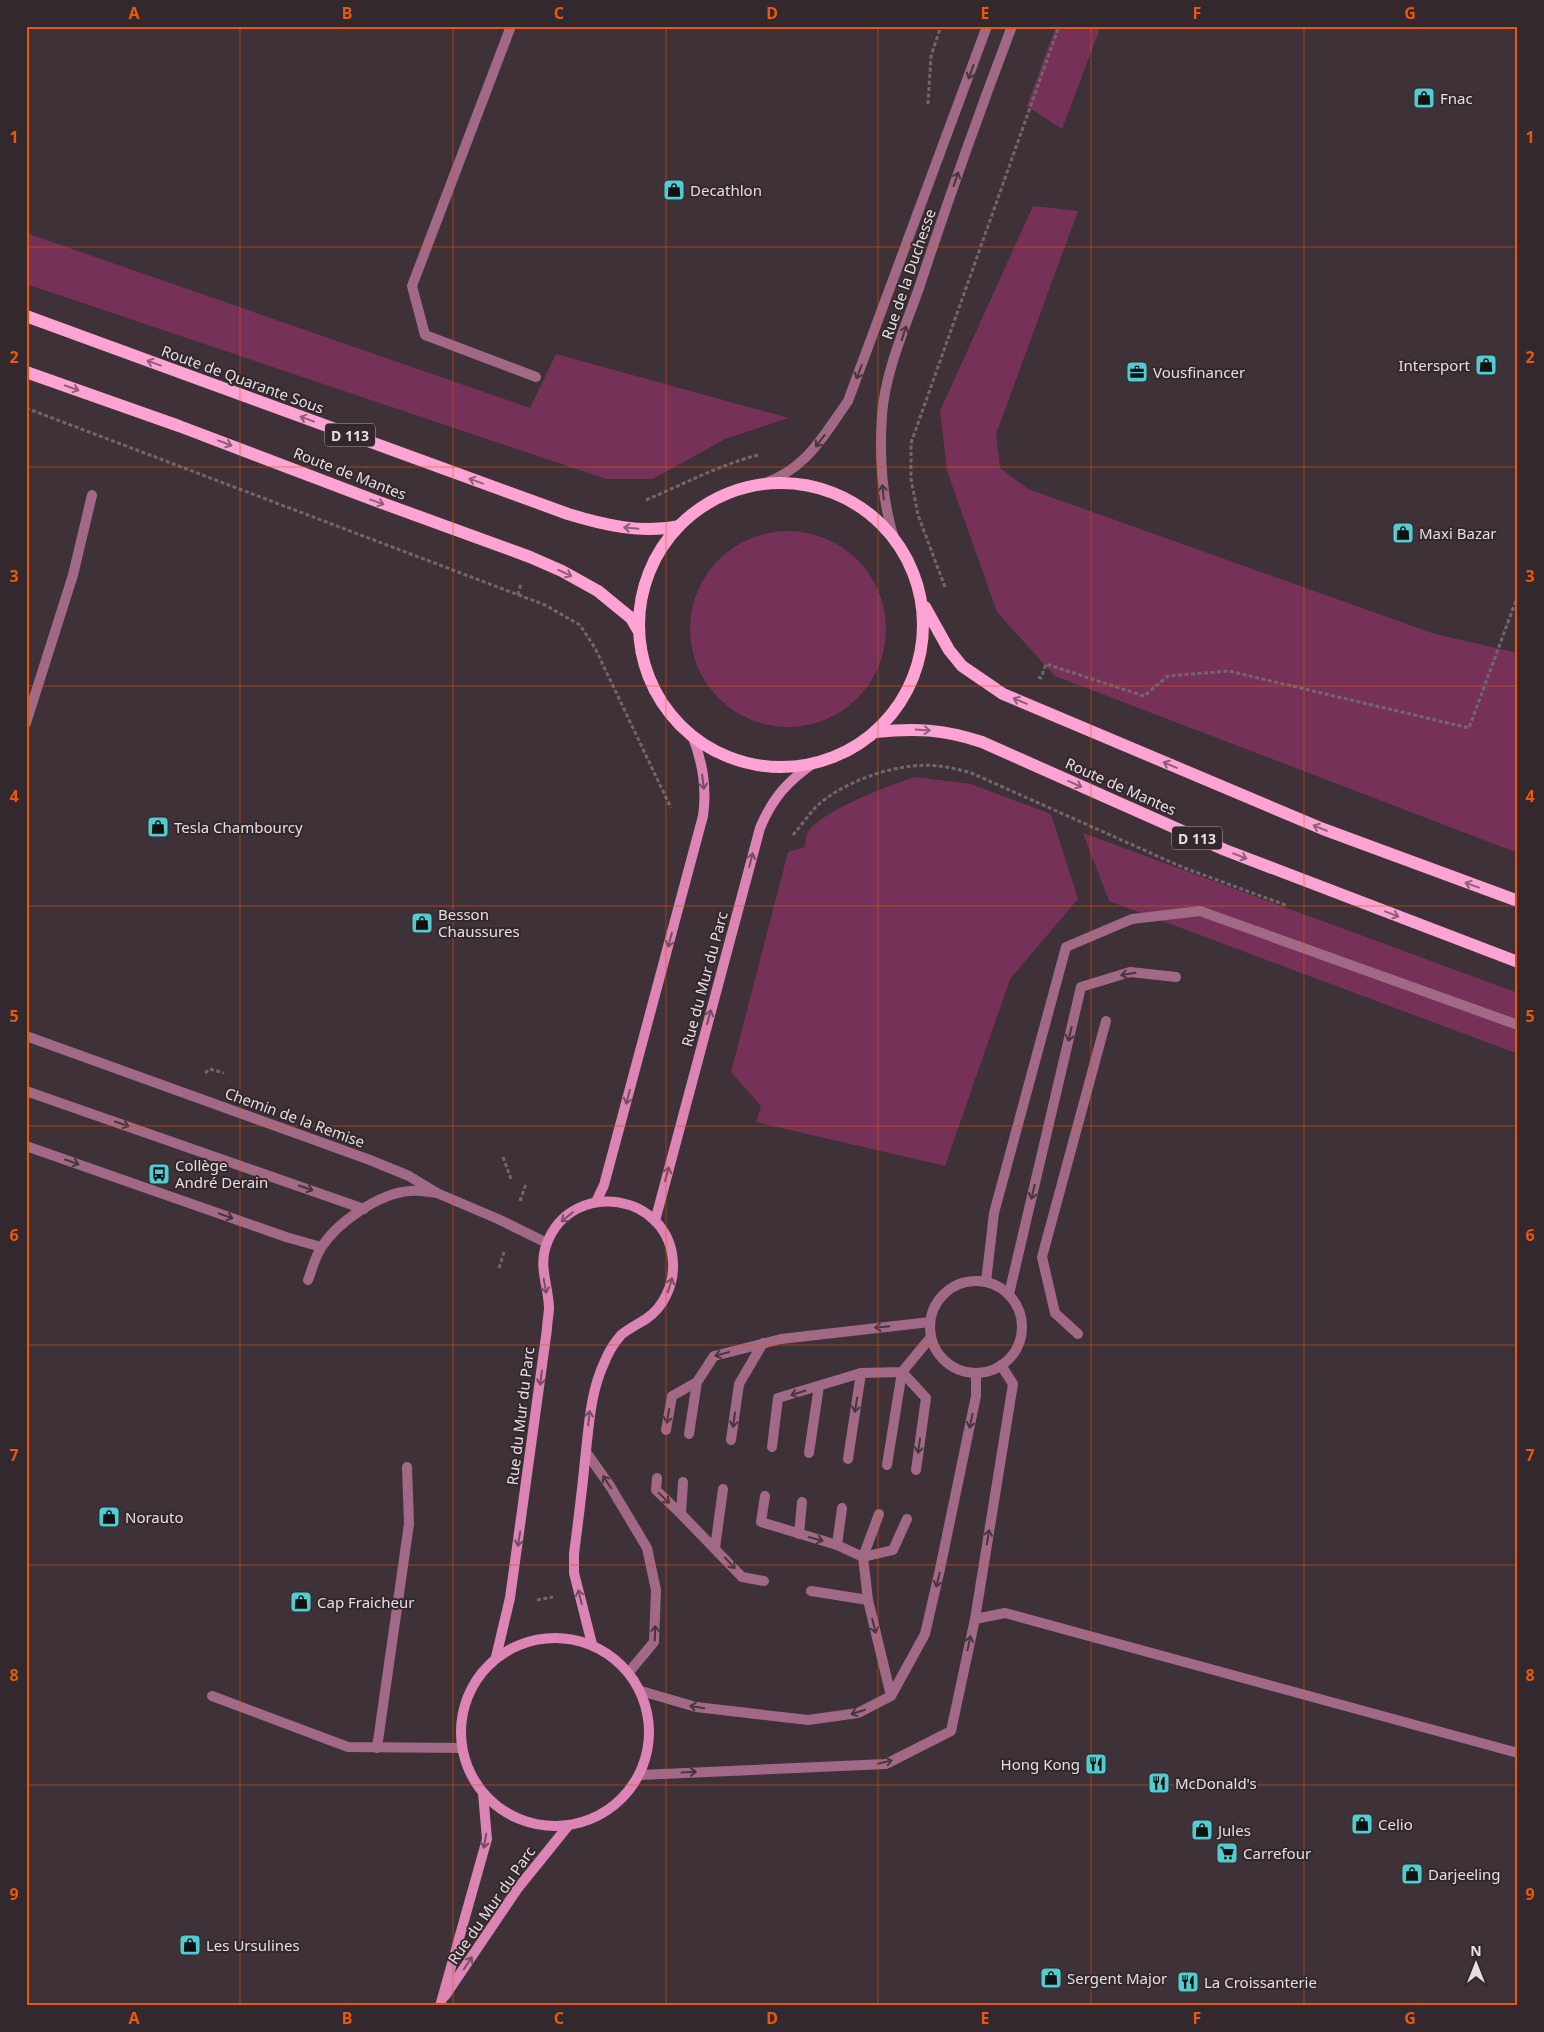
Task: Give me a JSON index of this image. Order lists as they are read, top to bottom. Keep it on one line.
{"streets":{"main road":["Route de Quarante Sous","D 113","Route de Mantes"],"street":["Rue de la Duchesse","Rue du Mur du Parc","Chemin de la Remise"]},"crossings":[["Rue du Mur du Parc","Chemin de la Remise"]],"one_way":["Route de Quarante Sous"],"places":{"shop":["Fnac","Decathlon","Intersport","Maxi Bazar","Tesla Chambourcy","Besson Chaussures","Norauto","Cap Fraicheur","Celio","Jules","Darjeeling","Les Ursulines","Sergent Major"],"office":["Vousfinancer"],"bus stop":["Collège André Derain"],"restaurant":["Hong Kong","McDonald's","La Croissanterie"],"supermarket":["Carrefour"]},"north":"top","grid":{"columns":["A","B","C","D","E","F","G"],"rows":["1","2","3","4","5","6","7","8","9"]}}
